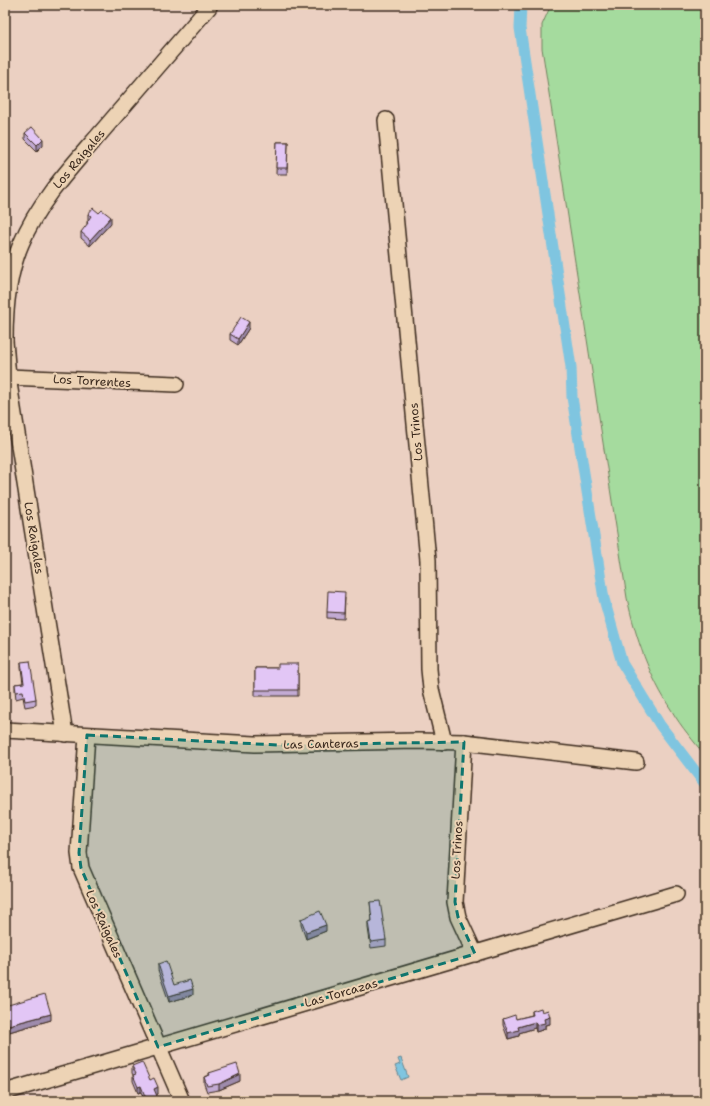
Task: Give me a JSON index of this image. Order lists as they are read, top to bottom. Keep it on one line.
{"streets":{"street":["Los Raigales","Los Torrentes","Los Trinos","Las Canteras","Las Torcazas"]},"crossings":[["Los Raigales","Los Torrentes"],["Los Raigales","Las Canteras"],["Los Raigales","Las Torcazas"],["Los Trinos","Las Canteras"],["Los Trinos","Las Torcazas"]]}
